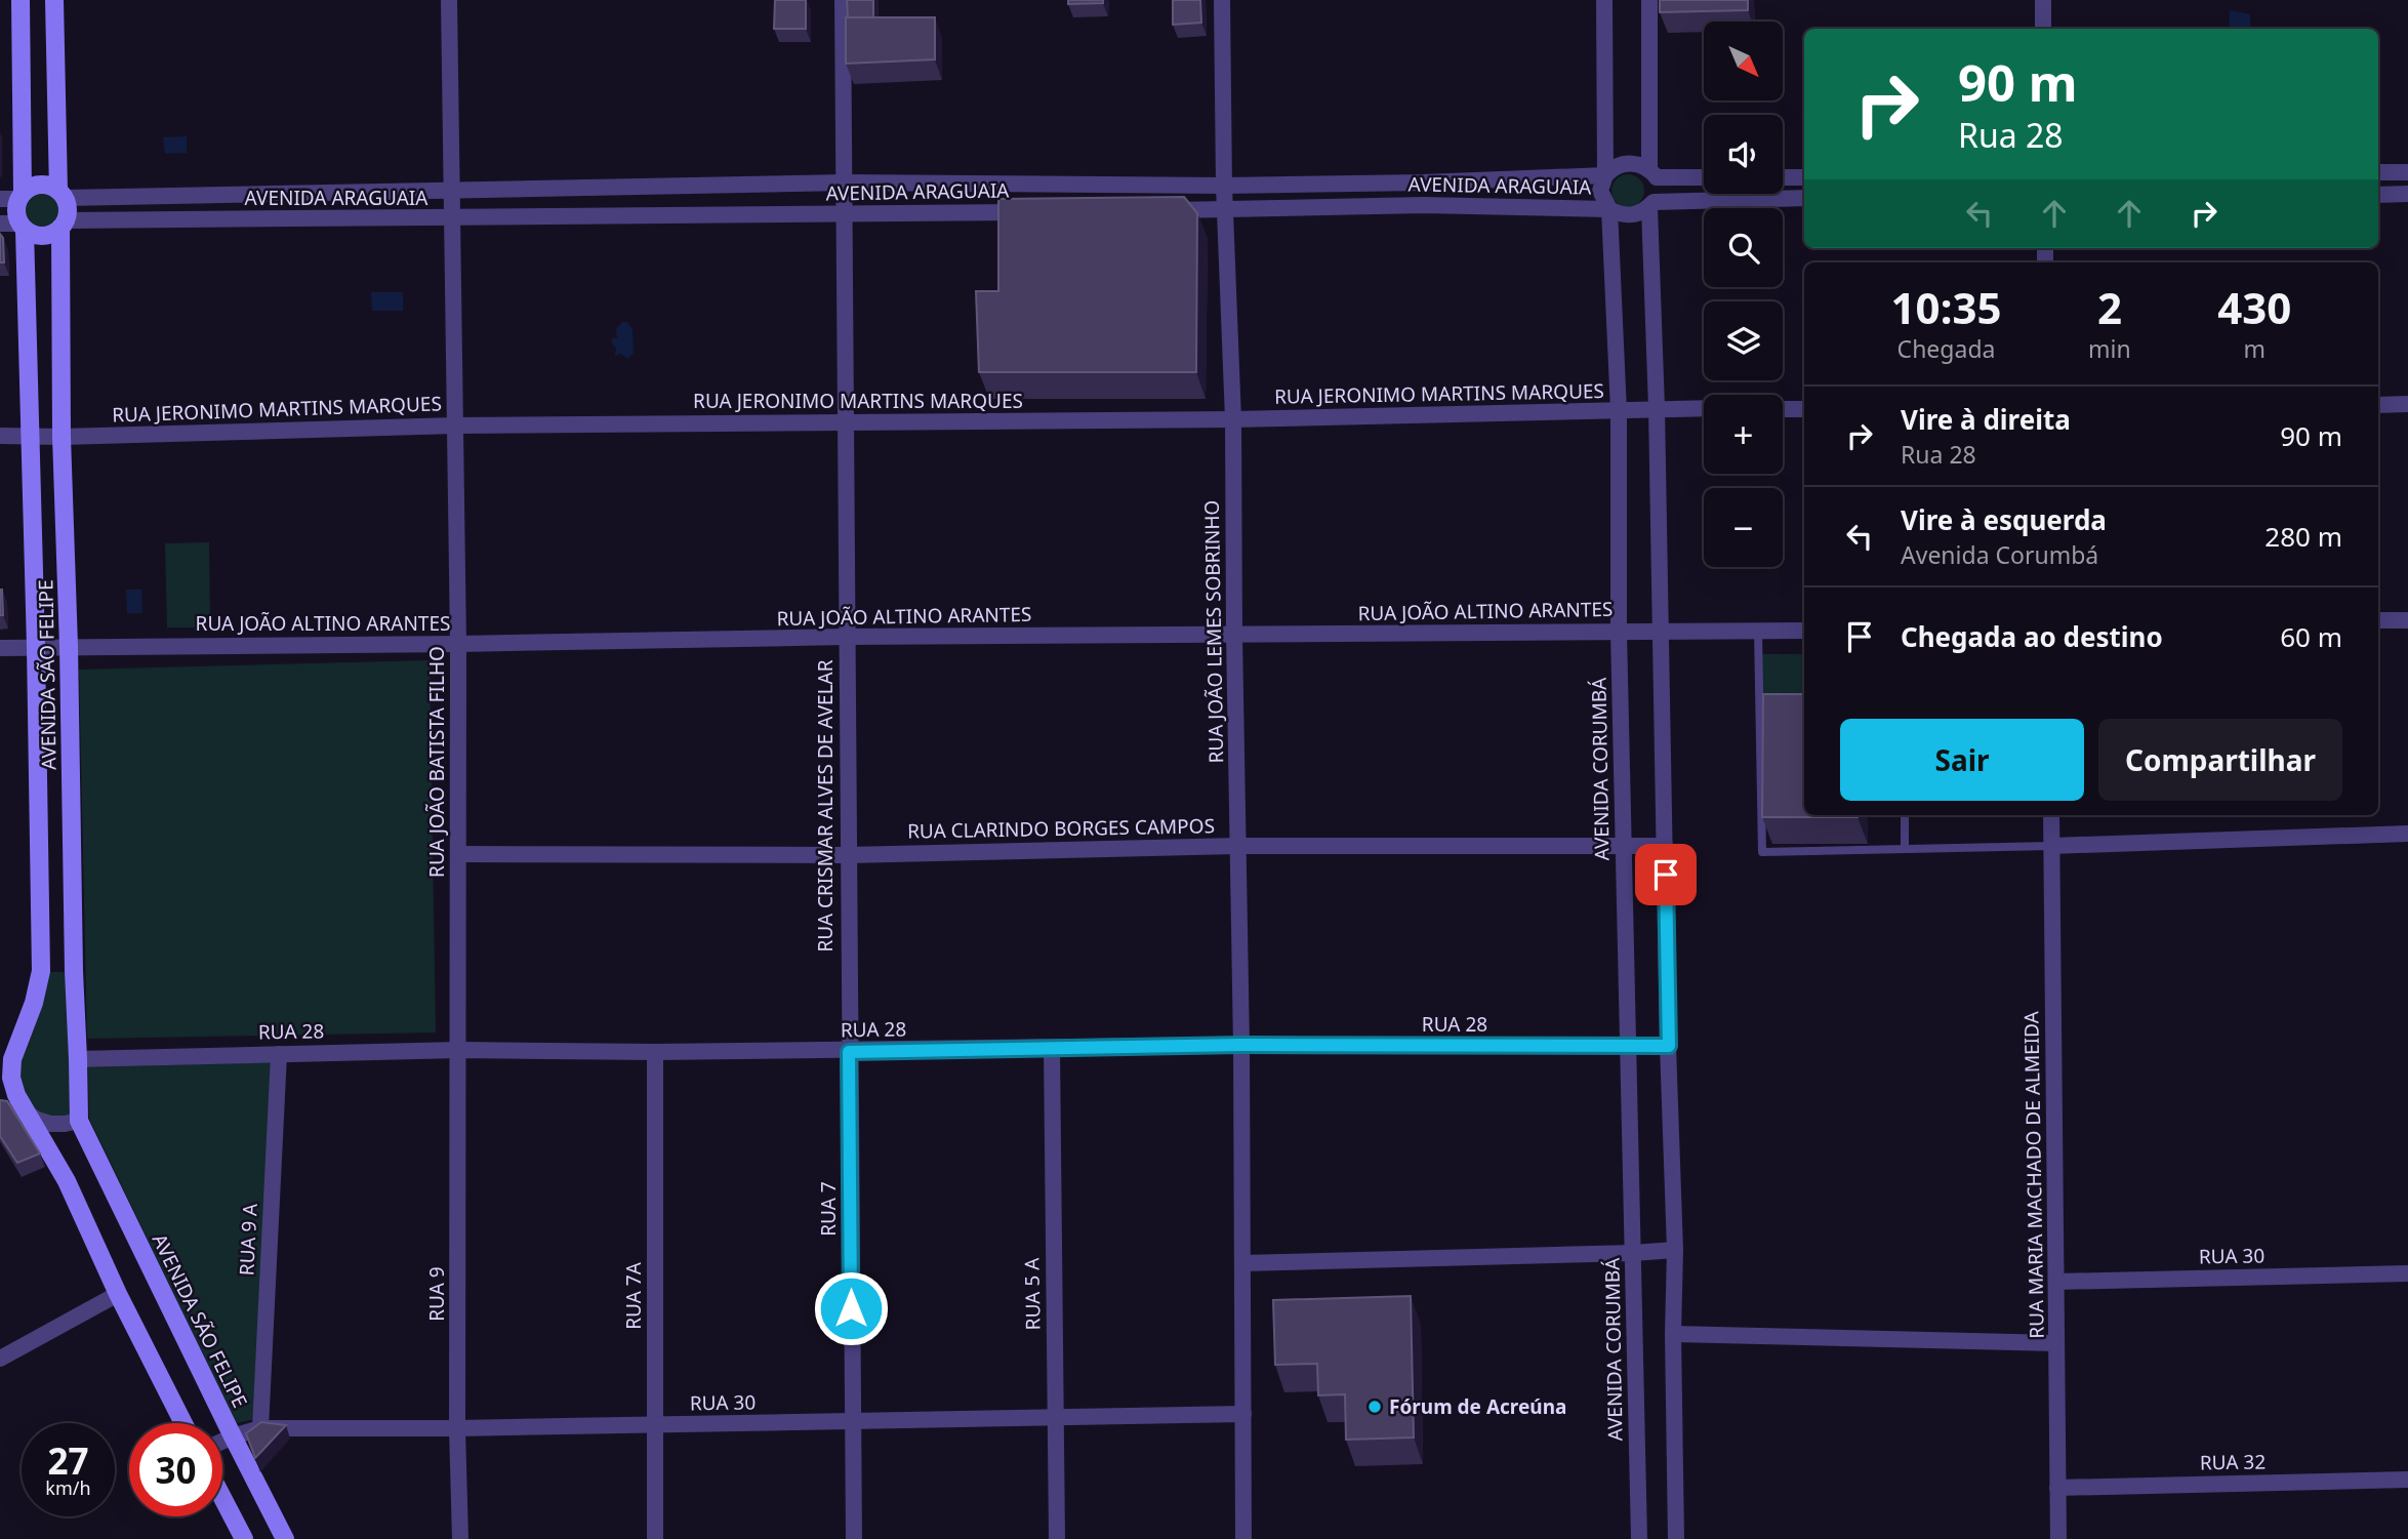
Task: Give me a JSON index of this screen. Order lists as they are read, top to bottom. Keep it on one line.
{"streets":{"street":["AVENIDA ARAGUAIA","RUA JERONIMO MARTINS MARQUES","RUA JOÃO ALTINO ARANTES","RUA JOÃO LEMES SOBRINHO","AVENIDA SÃO FELIPE","RUA JOÃO BATISTA FILHO","AVENIDA CORUMBÁ","RUA CRISMAR ALVES DE AVELAR","RUA CLARINDO BORGES CAMPOS","RUA 28","RUA MARIA MACHADO DE ALMEIDA","RUA 7","RUA 9 A","RUA 30","RUA 9","RUA 5 A","RUA 7A","RUA 32"]},"crossings":[["AVENIDA ARAGUAIA","RUA JOÃO LEMES SOBRINHO"],["AVENIDA ARAGUAIA","AVENIDA SÃO FELIPE"],["AVENIDA ARAGUAIA","RUA JOÃO BATISTA FILHO"],["AVENIDA ARAGUAIA","AVENIDA CORUMBÁ"],["AVENIDA ARAGUAIA","RUA CRISMAR ALVES DE AVELAR"],["RUA JERONIMO MARTINS MARQUES","RUA JOÃO LEMES SOBRINHO"],["RUA JERONIMO MARTINS MARQUES","AVENIDA SÃO FELIPE"],["RUA JERONIMO MARTINS MARQUES","RUA JOÃO BATISTA FILHO"],["RUA JERONIMO MARTINS MARQUES","AVENIDA CORUMBÁ"],["RUA JERONIMO MARTINS MARQUES","RUA CRISMAR ALVES DE AVELAR"],["RUA JOÃO ALTINO ARANTES","RUA JOÃO LEMES SOBRINHO"],["RUA JOÃO ALTINO ARANTES","AVENIDA SÃO FELIPE"],["RUA JOÃO ALTINO ARANTES","RUA JOÃO BATISTA FILHO"],["RUA JOÃO ALTINO ARANTES","AVENIDA CORUMBÁ"],["RUA JOÃO ALTINO ARANTES","RUA CRISMAR ALVES DE AVELAR"],["RUA JOÃO LEMES SOBRINHO","RUA CLARINDO BORGES CAMPOS"],["RUA JOÃO LEMES SOBRINHO","RUA 28"],["RUA JOÃO LEMES SOBRINHO","RUA 30"],["AVENIDA SÃO FELIPE","RUA 28"],["AVENIDA SÃO FELIPE","RUA 30"],["RUA JOÃO BATISTA FILHO","RUA CLARINDO BORGES CAMPOS"],["RUA JOÃO BATISTA FILHO","RUA 28"],["RUA JOÃO BATISTA FILHO","RUA 9"],["AVENIDA CORUMBÁ","RUA CLARINDO BORGES CAMPOS"],["AVENIDA CORUMBÁ","RUA 28"],["RUA CRISMAR ALVES DE AVELAR","RUA CLARINDO BORGES CAMPOS"],["RUA CRISMAR ALVES DE AVELAR","RUA 28"],["RUA CRISMAR ALVES DE AVELAR","RUA 7"],["RUA 28","RUA 7"],["RUA 28","RUA 9 A"],["RUA 28","RUA 9"],["RUA 28","RUA 5 A"],["RUA 28","RUA 7A"],["RUA MARIA MACHADO DE ALMEIDA","RUA 30"],["RUA MARIA MACHADO DE ALMEIDA","RUA 32"],["RUA 7","RUA 30"],["RUA 9 A","RUA 30"],["RUA 30","RUA 9"],["RUA 30","RUA 5 A"],["RUA 30","RUA 7A"]],"places":["Fórum de Acreúna"],"north":"bottom right","page":{"map_buttons":["+","−"],"turn":["90 m","Rua 28"],"eta":["10:35","Chegada","2","min","430","m"],"list":[{"name":"Vire à direita","note":"Rua 28","value":"90 m"},{"name":"Vire à esquerda","note":"Avenida Corumbá","value":"280 m"},{"name":"Chegada ao destino","value":"60 m"}],"buttons":["Sair","Compartilhar"],"speed":"27 km/h","limit":"30"}}
